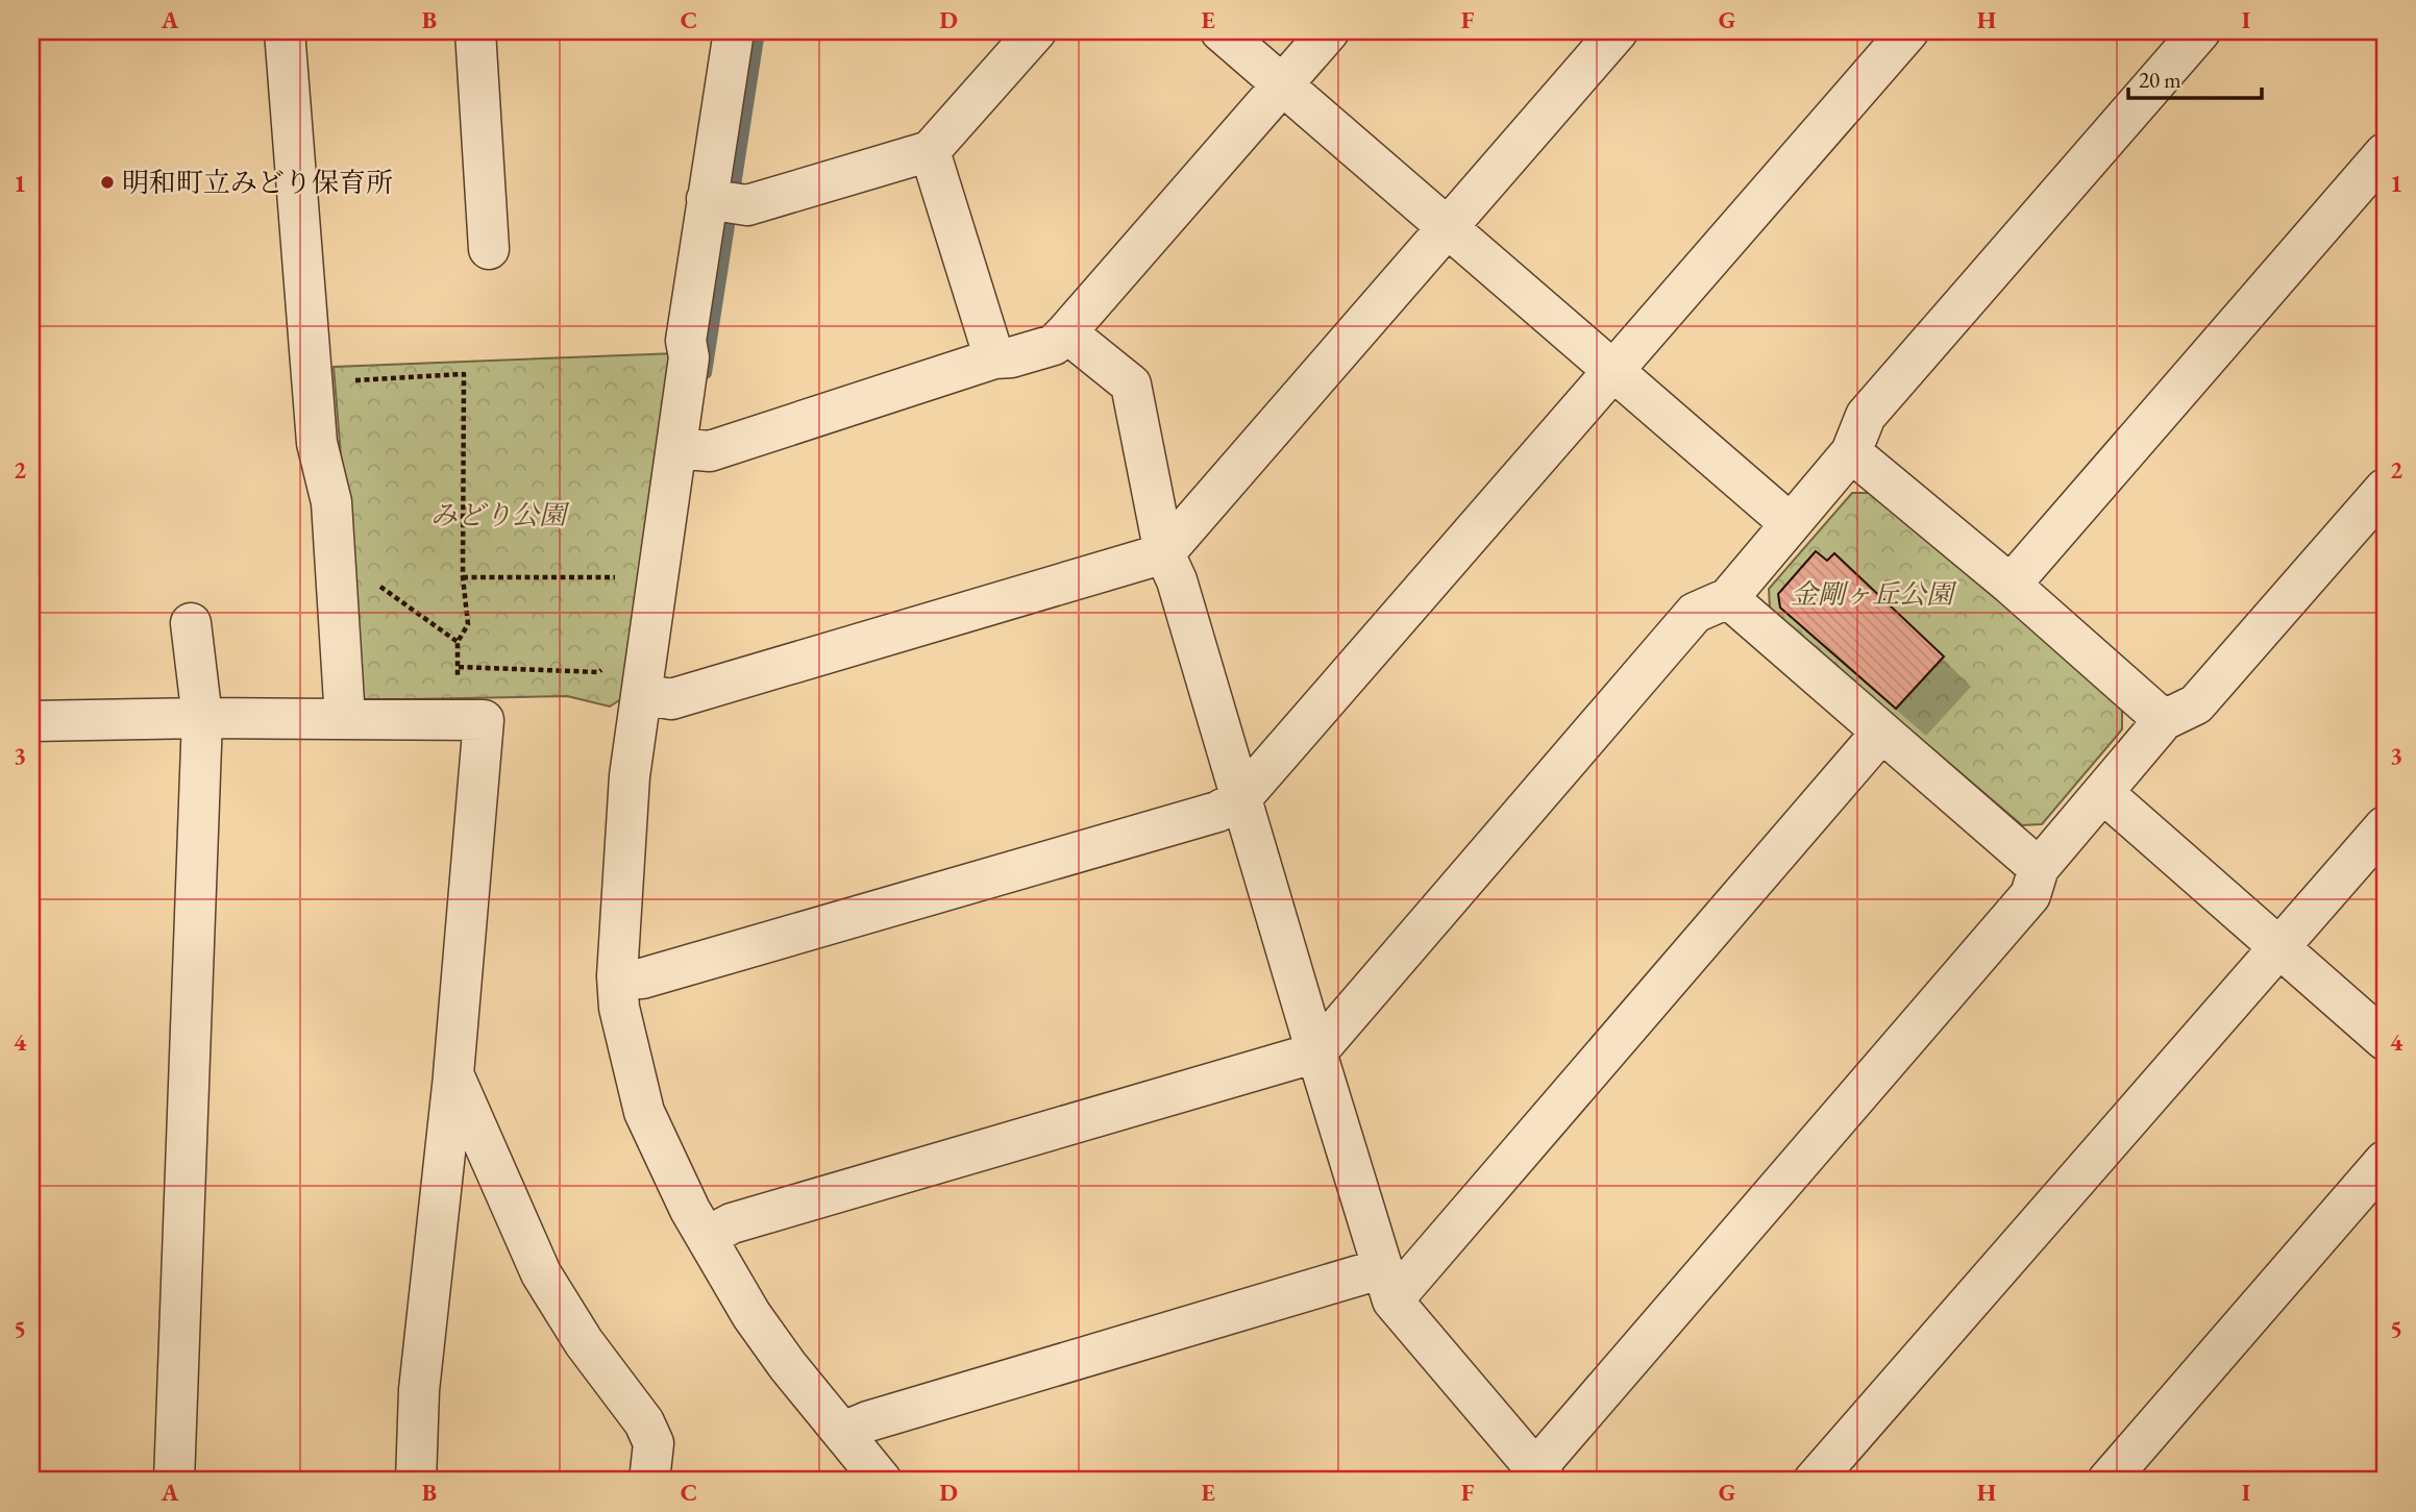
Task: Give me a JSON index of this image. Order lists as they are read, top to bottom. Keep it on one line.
{"parks":["みどり公園","金剛ヶ丘公園"],"places":["明和町立みどり保育所"],"scale_bar":"20 m","grid":{"columns":["A","B","C","D","E","F","G","H","I"],"rows":["1","2","3","4","5"]}}
